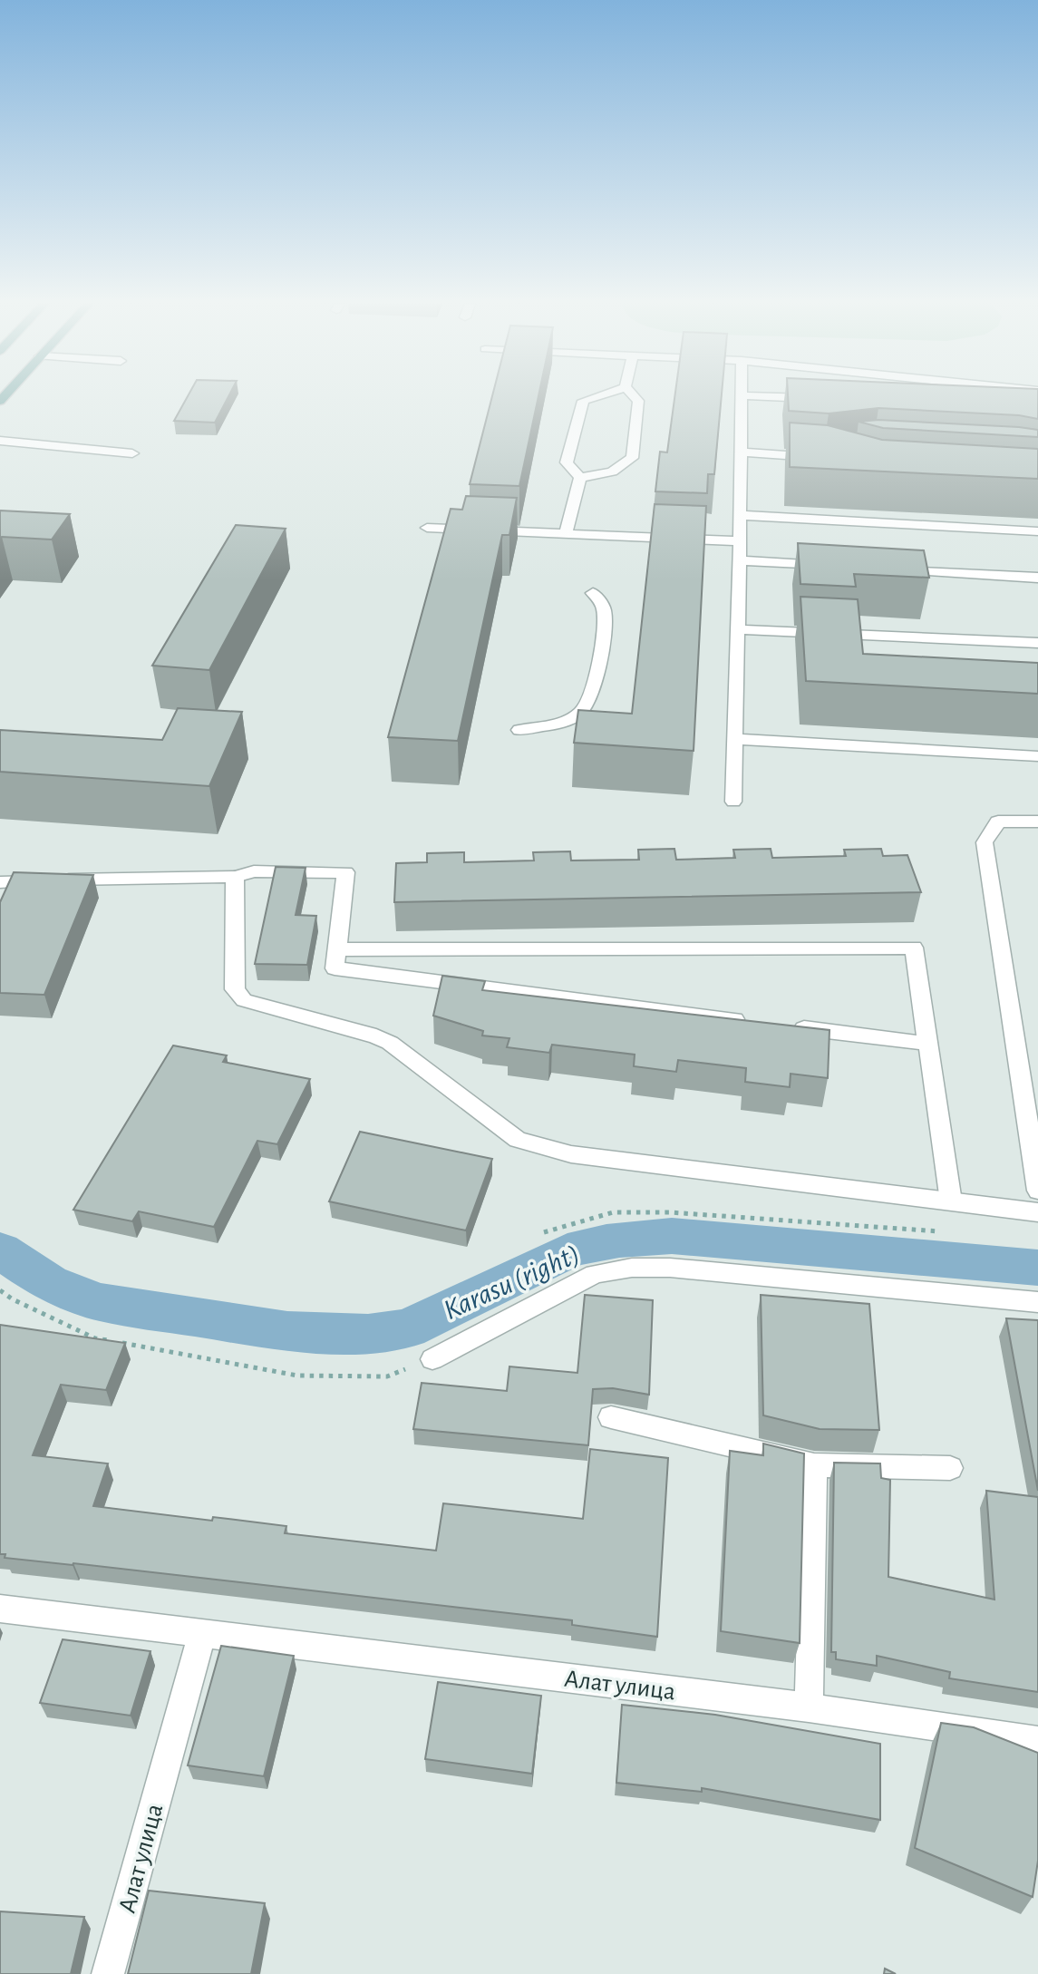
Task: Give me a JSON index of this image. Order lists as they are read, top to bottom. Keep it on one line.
{"streets":{"street":["Алат улица"]},"water":["Karasu (right)"]}
